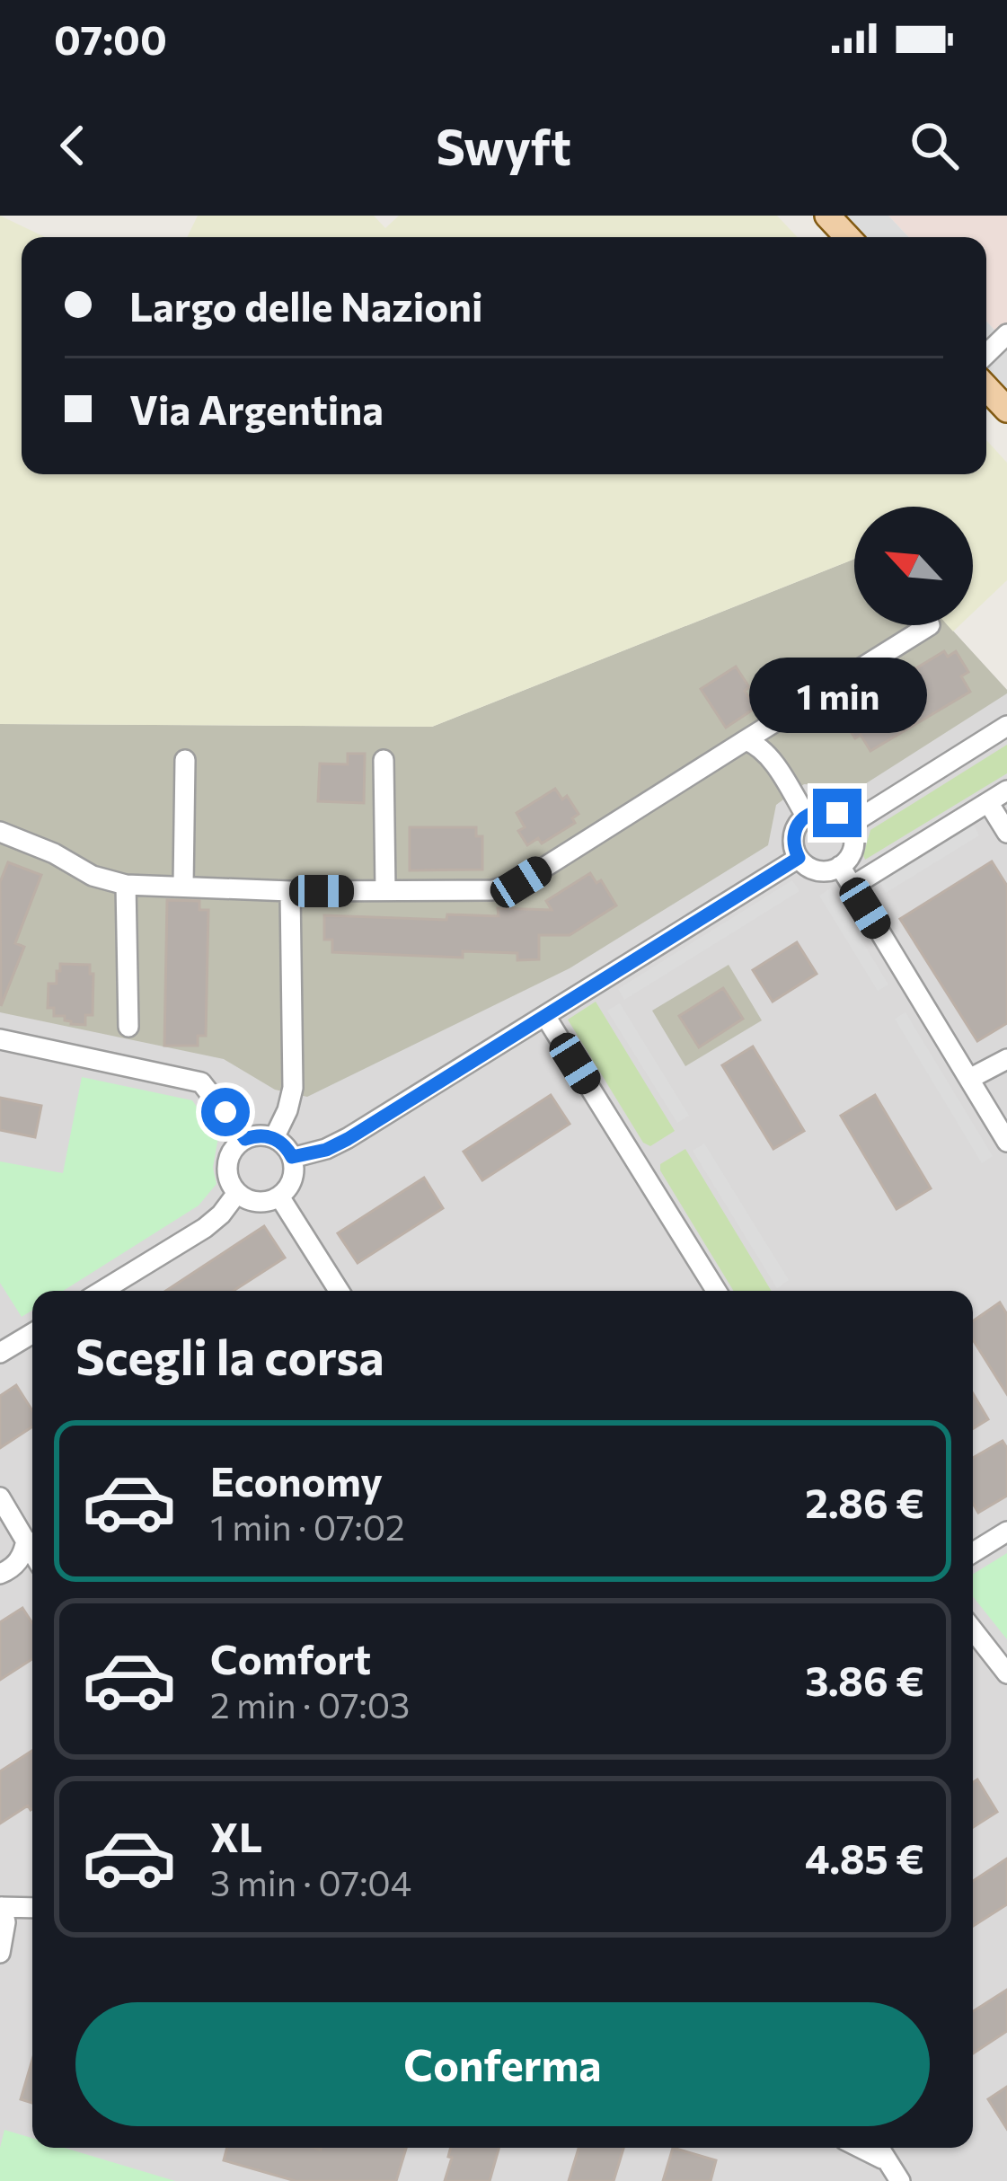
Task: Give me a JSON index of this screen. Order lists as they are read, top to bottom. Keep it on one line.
{"north":"top left","page":{"status":"07:00","header":"Swyft","banner":["Largo delle Nazioni","Via Argentina"],"bubble":"1 min","heading":"Scegli la corsa","list":[{"name":"Economy","note":"1 min · 07:02","value":"2.86 €"},{"name":"Comfort","note":"2 min · 07:03","value":"3.86 €"},{"name":"XL","note":"3 min · 07:04","value":"4.85 €"}],"buttons":"Conferma"}}
